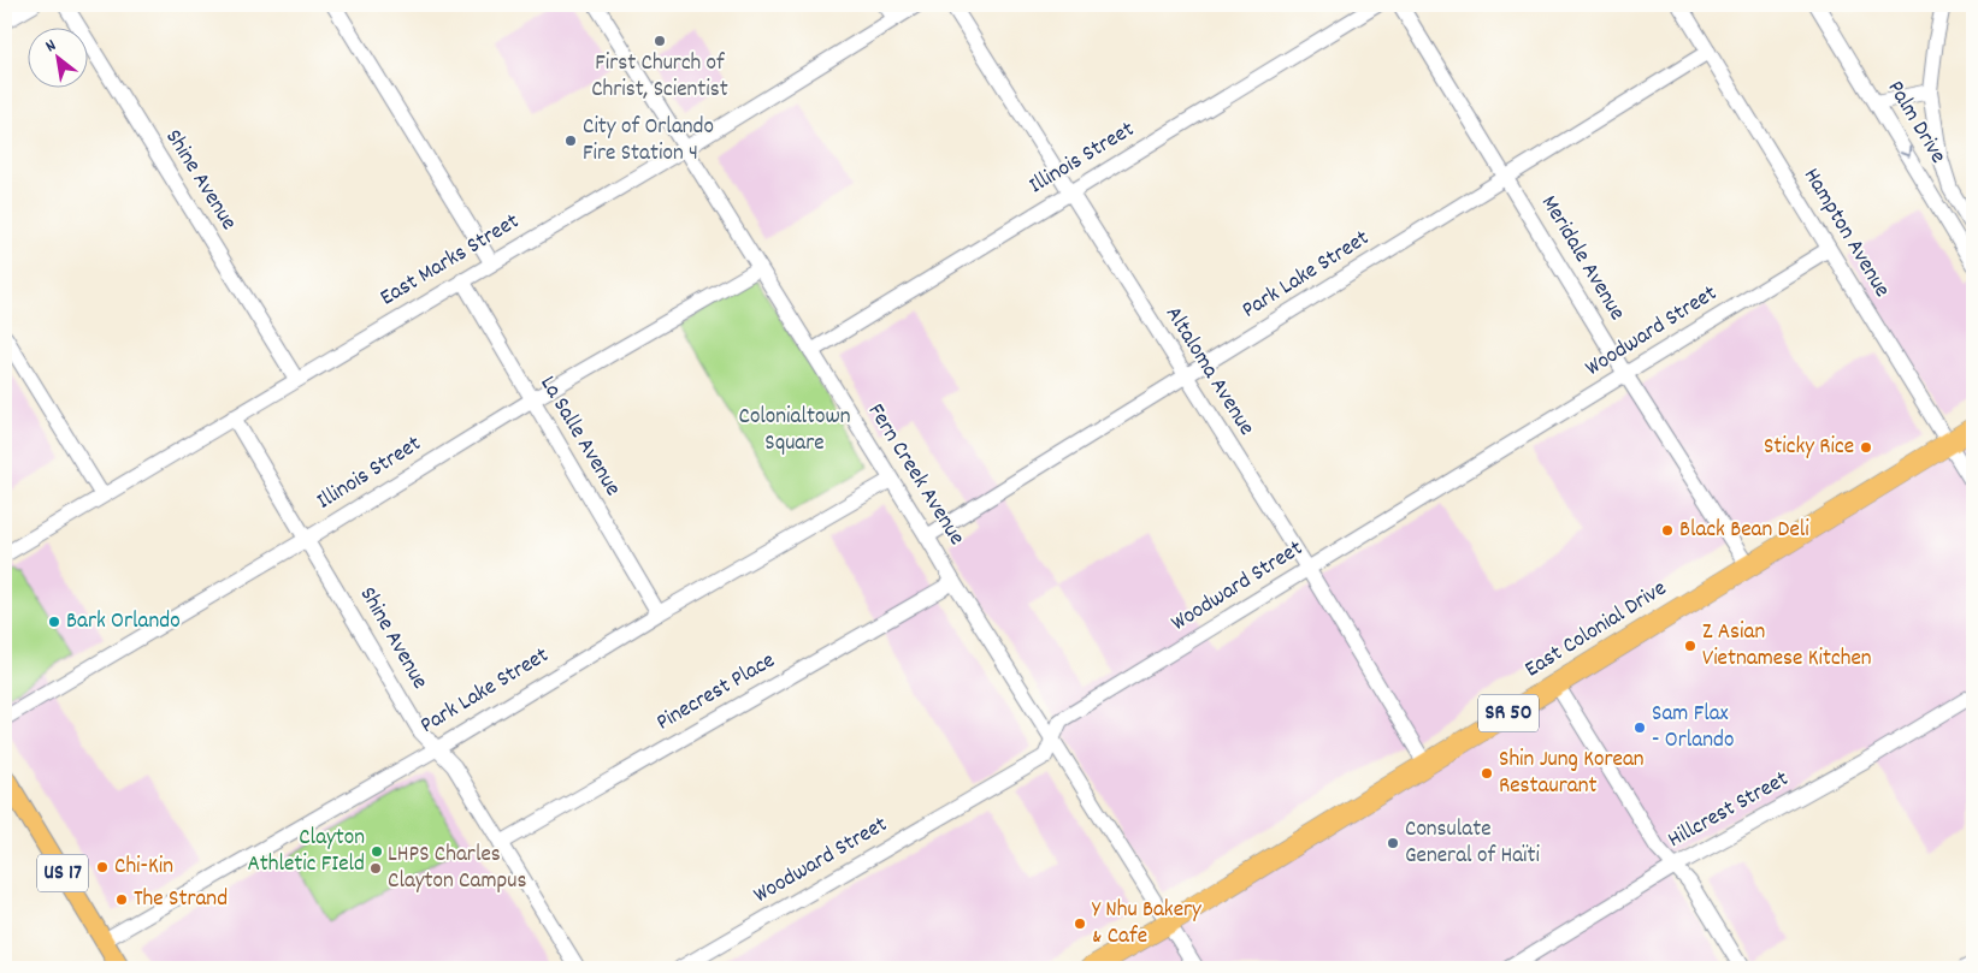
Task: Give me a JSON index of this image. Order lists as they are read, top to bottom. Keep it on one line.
{"streets":{"highway":["East Colonial Drive","SR 50"],"main road":["US 17"],"street":["Palm Drive","Illinois Street","Shine Avenue","Hampton Avenue","Meridale Avenue","East Marks Street","Park Lake Street","Woodward Street","Altaloma Avenue","La Salle Avenue","Fern Creek Avenue","Pinecrest Place","Hillcrest Street"]},"crossings":[["Illinois Street","Shine Avenue"],["Illinois Street","Altaloma Avenue"],["Illinois Street","La Salle Avenue"],["Illinois Street","Fern Creek Avenue"],["Shine Avenue","East Marks Street"],["Shine Avenue","Park Lake Street"],["Shine Avenue","Pinecrest Place"],["Hampton Avenue","Park Lake Street"],["Hampton Avenue","Woodward Street"],["Hampton Avenue","East Colonial Drive"],["Meridale Avenue","Park Lake Street"],["Meridale Avenue","Woodward Street"],["Meridale Avenue","East Colonial Drive"],["East Marks Street","La Salle Avenue"],["East Marks Street","Fern Creek Avenue"],["Park Lake Street","Altaloma Avenue"],["Park Lake Street","La Salle Avenue"],["Park Lake Street","Fern Creek Avenue"],["Park Lake Street","US 17"],["Woodward Street","Altaloma Avenue"],["Woodward Street","Fern Creek Avenue"],["Altaloma Avenue","East Colonial Drive"],["Fern Creek Avenue","East Colonial Drive"],["Fern Creek Avenue","Pinecrest Place"]],"parks":["Colonialtown Square"],"places":["First Church of Christ, Scientist","City of Orlando Fire Station 4","Sticky Rice","Black Bean Deli","Bark Orlando","Z Asian Vietnamese Kitchen","Sam Flax - Orlando","Shin Jung Korean Restaurant","Consulate General of Haïti","Clayton Athletic FIeld","Chi-Kin","LHPS Charles Clayton Campus","The Strand","Y Nhu Bakery & Cafe"],"north":"top left"}
